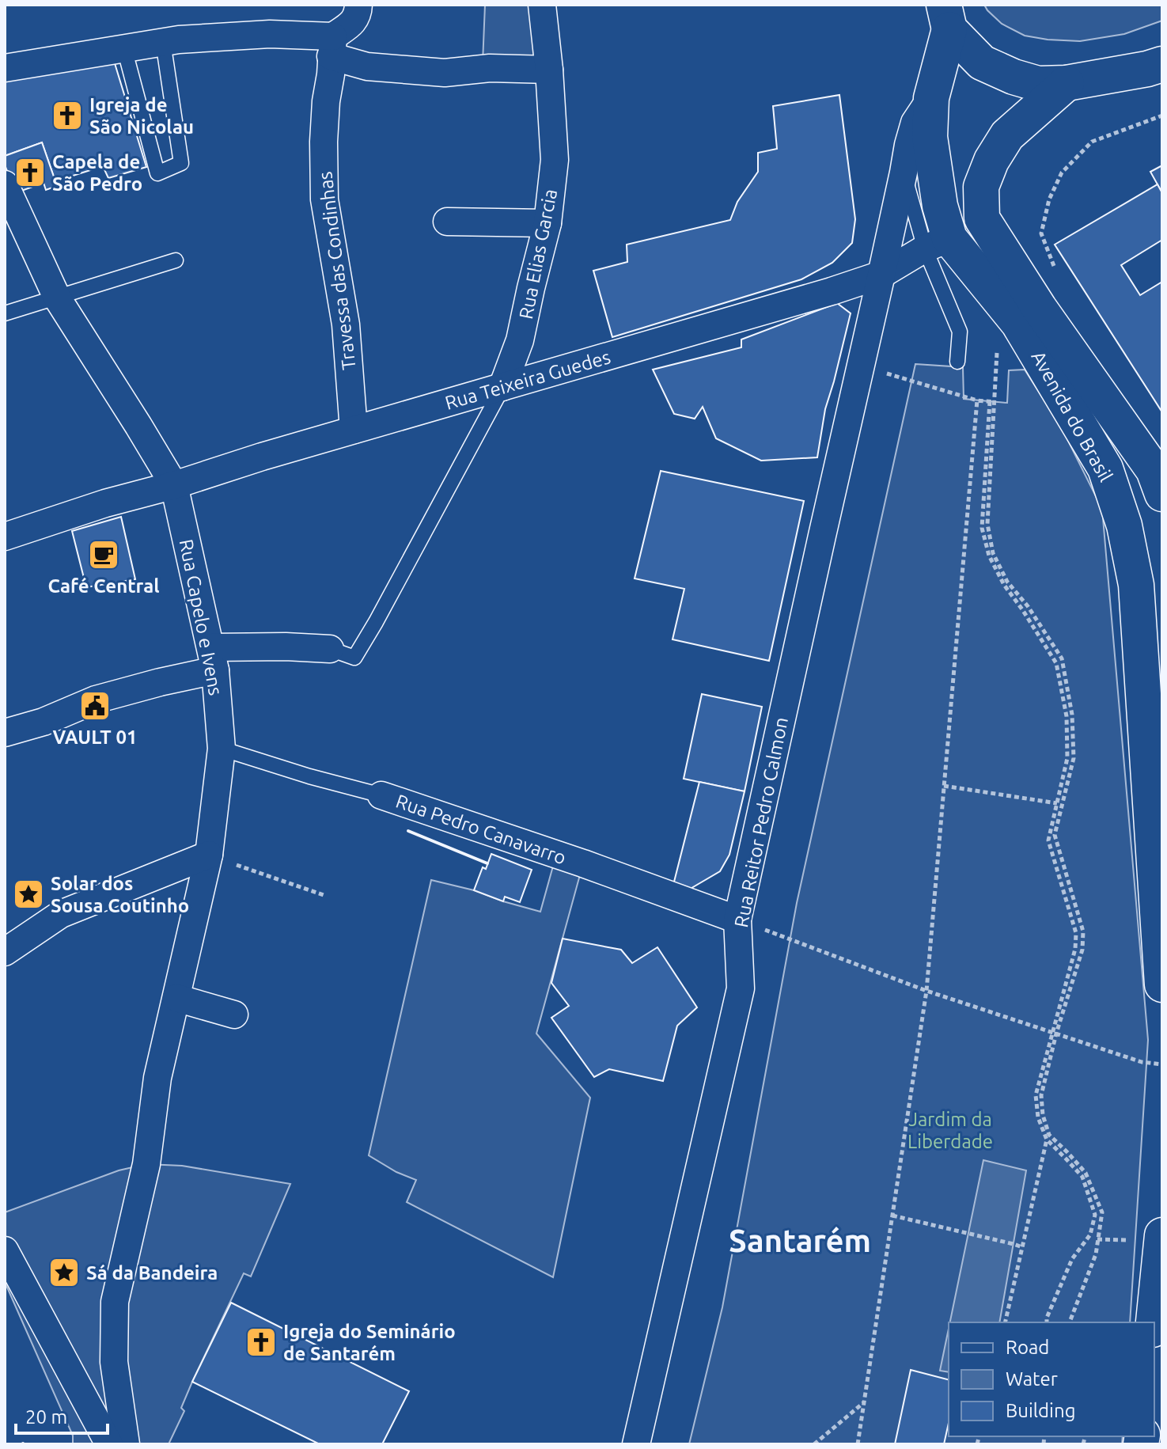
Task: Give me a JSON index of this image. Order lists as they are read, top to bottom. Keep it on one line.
{"streets":{"main road":["Avenida do Brasil"],"street":["Rua Elias Garcia","Travessa das Condinhas","Rua Teixeira Guedes","Rua Capelo e Ivens","Rua Reitor Pedro Calmon","Rua Pedro Canavarro"]},"crossings":[["Rua Elias Garcia","Rua Teixeira Guedes"],["Travessa das Condinhas","Rua Teixeira Guedes"],["Rua Teixeira Guedes","Rua Capelo e Ivens"],["Rua Teixeira Guedes","Rua Reitor Pedro Calmon"],["Avenida do Brasil","Rua Reitor Pedro Calmon"],["Rua Capelo e Ivens","Rua Pedro Canavarro"],["Rua Reitor Pedro Calmon","Rua Pedro Canavarro"]],"districts":["Santarém"],"parks":["Jardim da Liberdade"],"places":{"church":["Igreja de São Nicolau","Capela de São Pedro","Igreja do Seminário de Santarém"],"cafe":["Café Central"],"public building":["VAULT 01"],"place":["Solar dos Sousa Coutinho","Sá da Bandeira"]},"legend":["Road","Water","Building"],"scale_bar":"20 m"}
